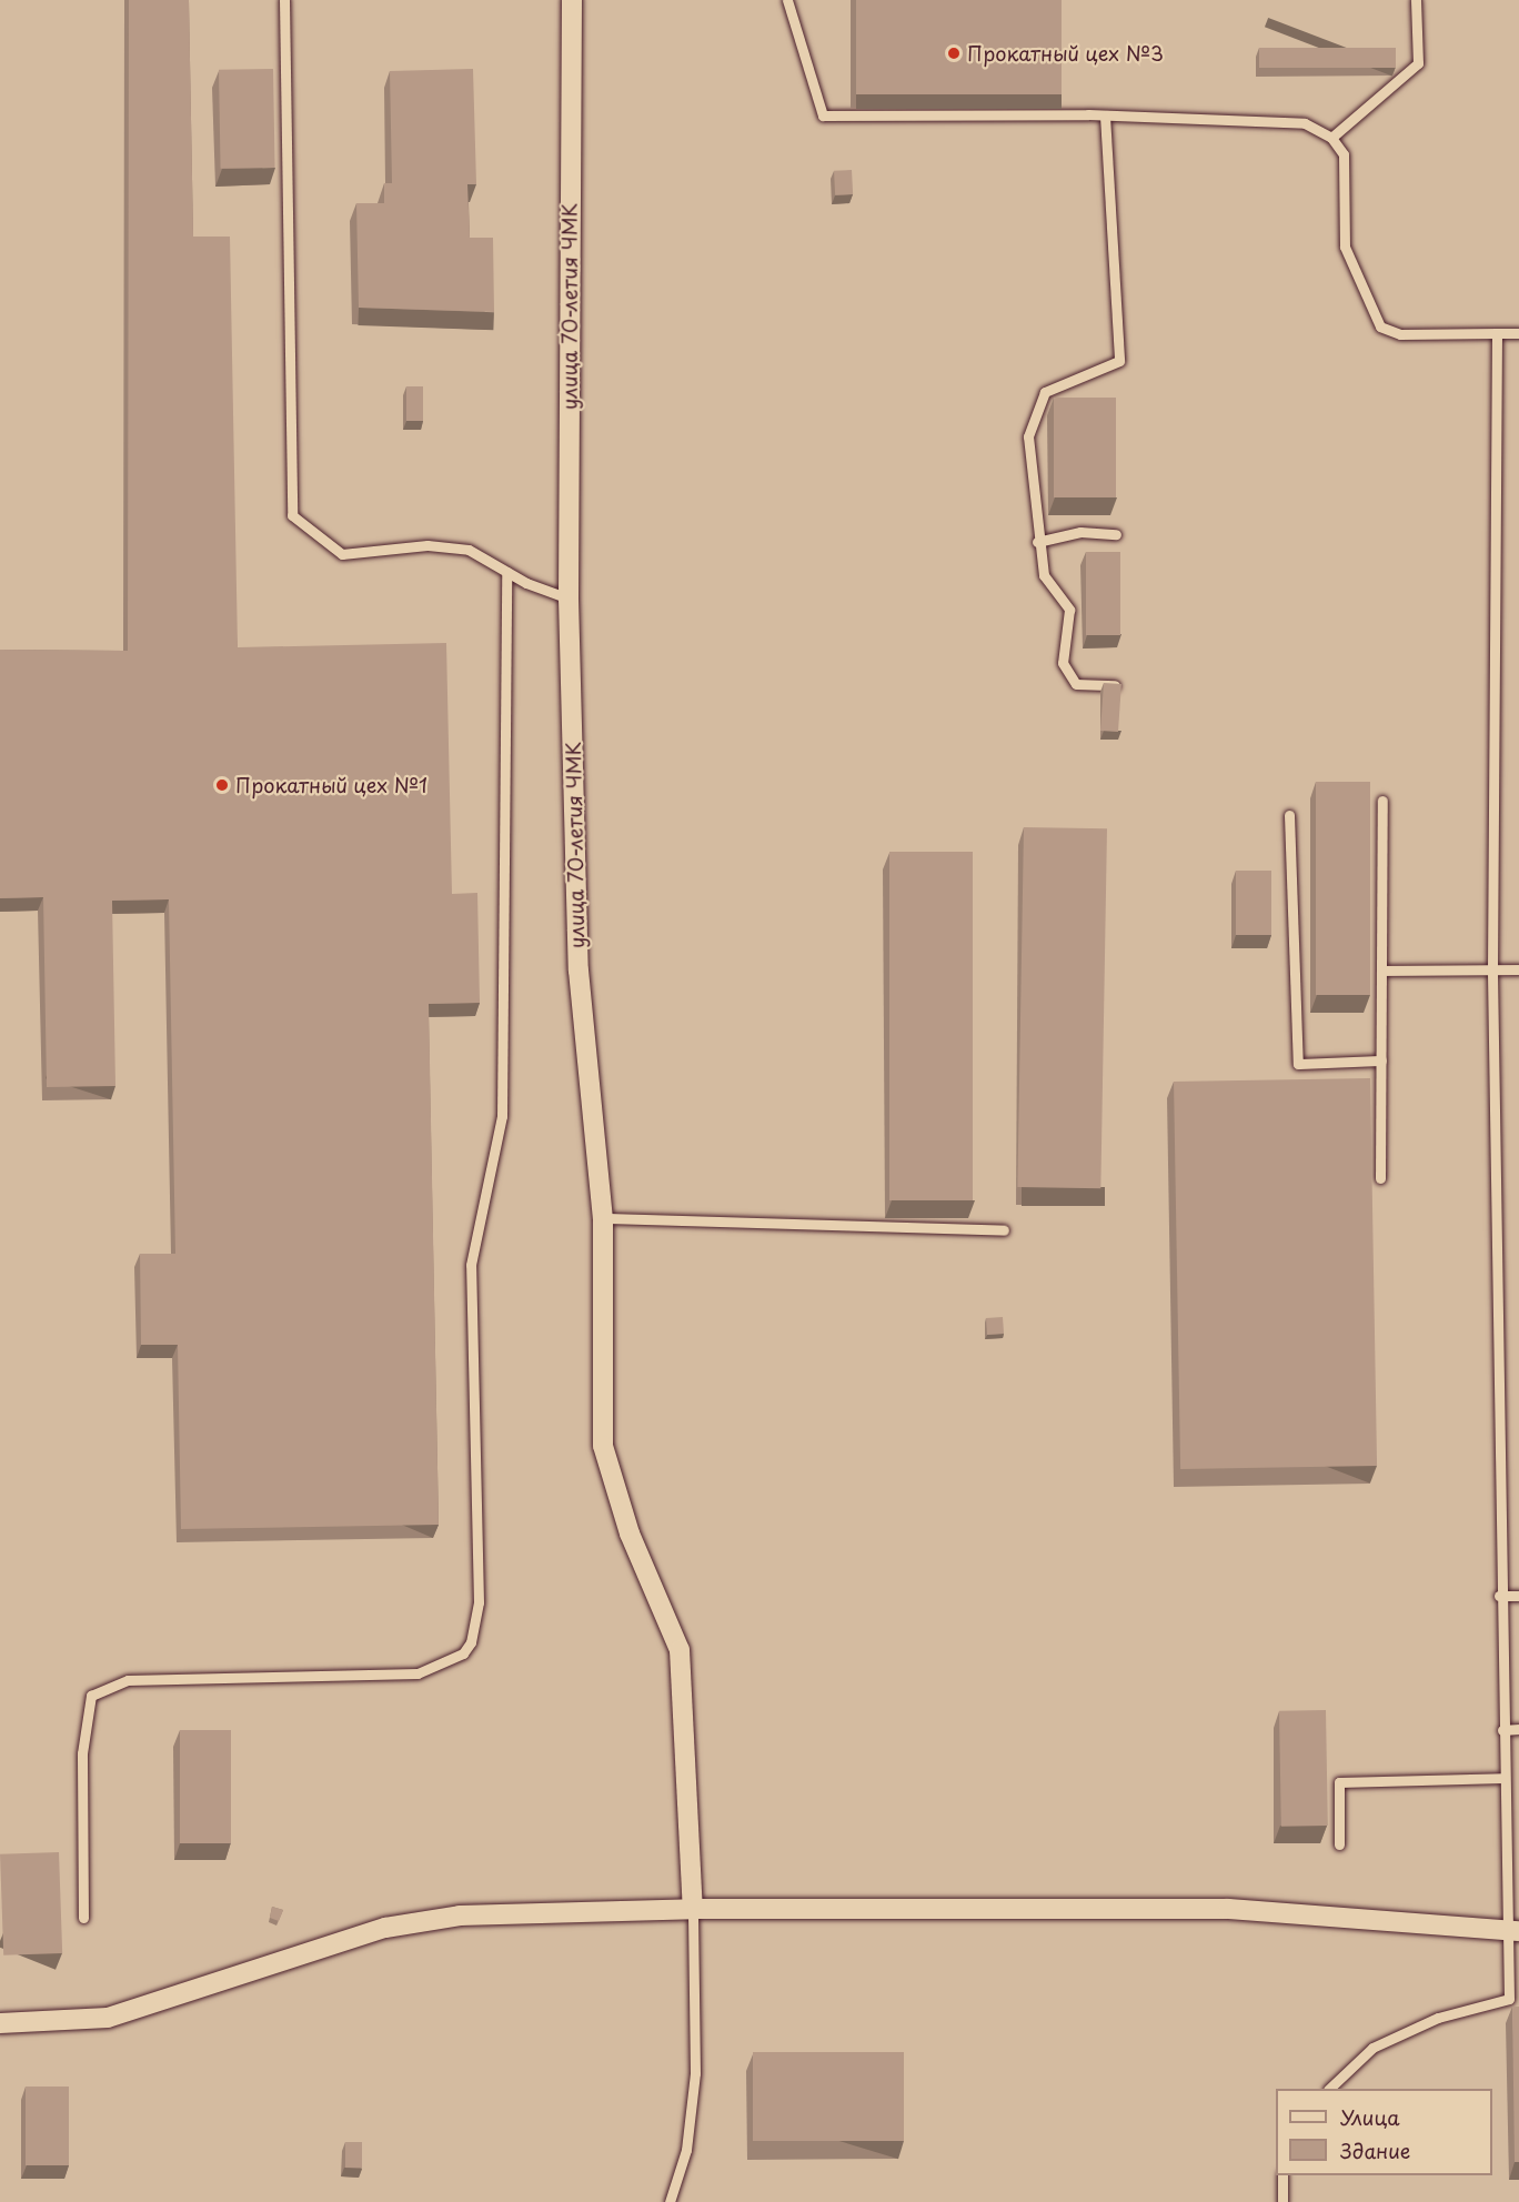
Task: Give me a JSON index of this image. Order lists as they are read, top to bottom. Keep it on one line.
{"streets":{"street":["улица 70-летия ЧМК"]},"places":["Прокатный цех №3","Прокатный цех №1"],"legend":["Улица","Здание"]}
